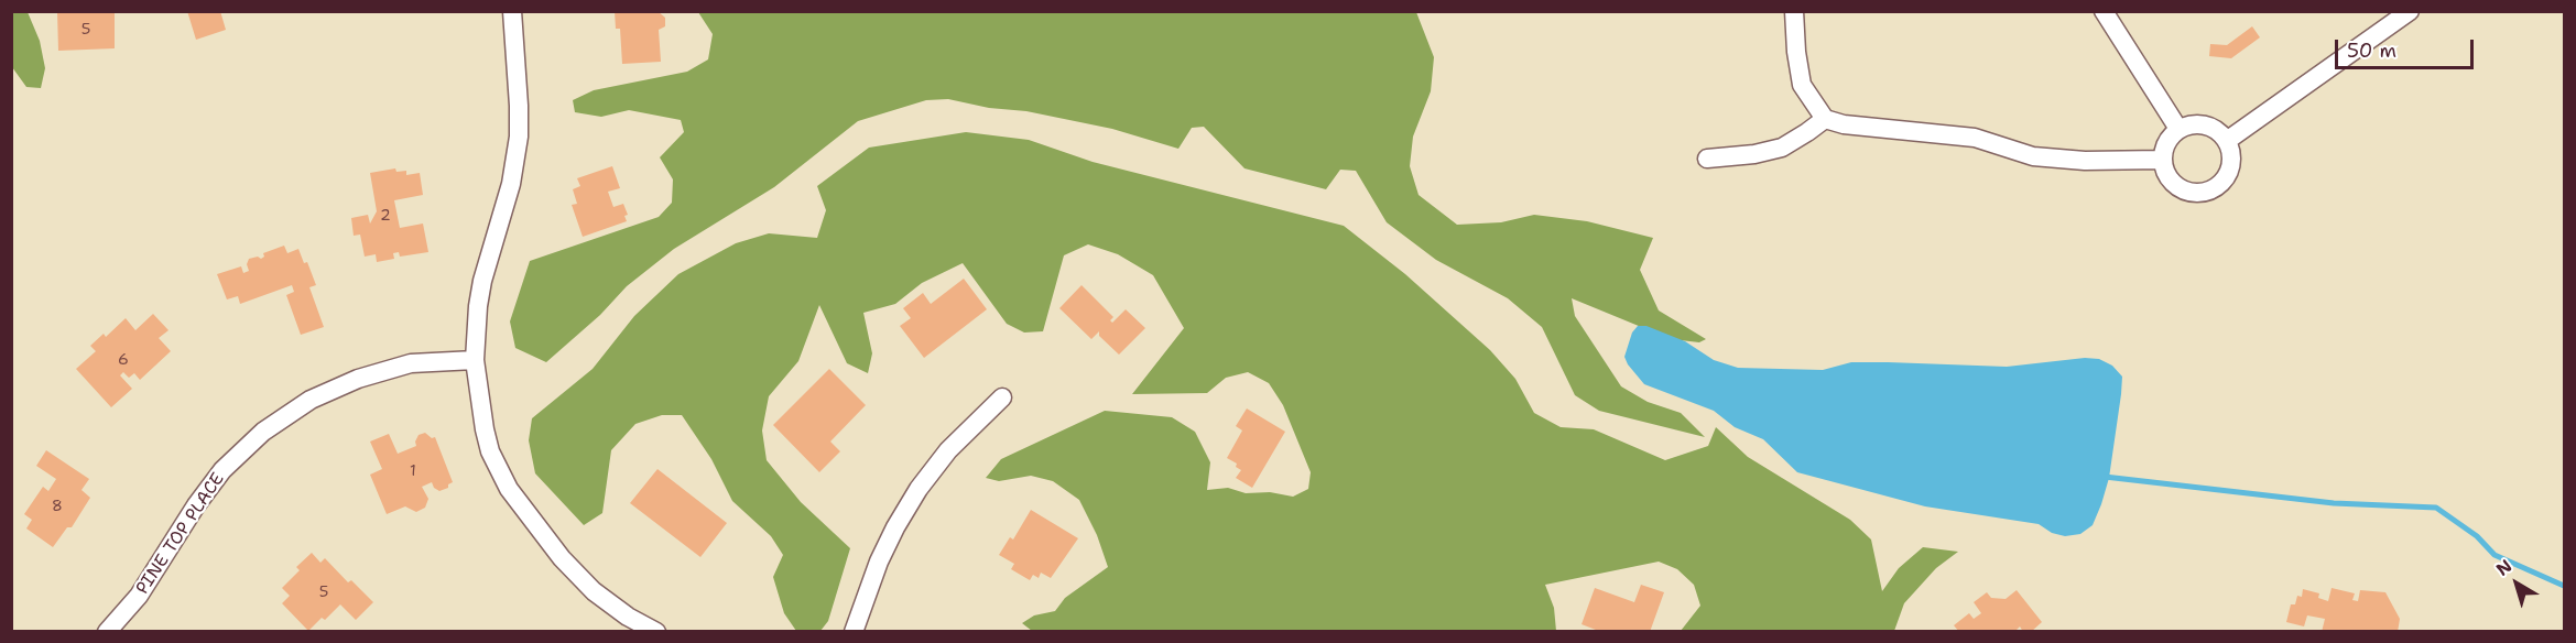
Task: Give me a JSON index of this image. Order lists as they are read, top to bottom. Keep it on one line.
{"streets":{"street":["PINE TOP PLACE"]},"house_numbers":["5","2","6","1","8","5"],"scale_bar":"50 m","north":"top left"}
